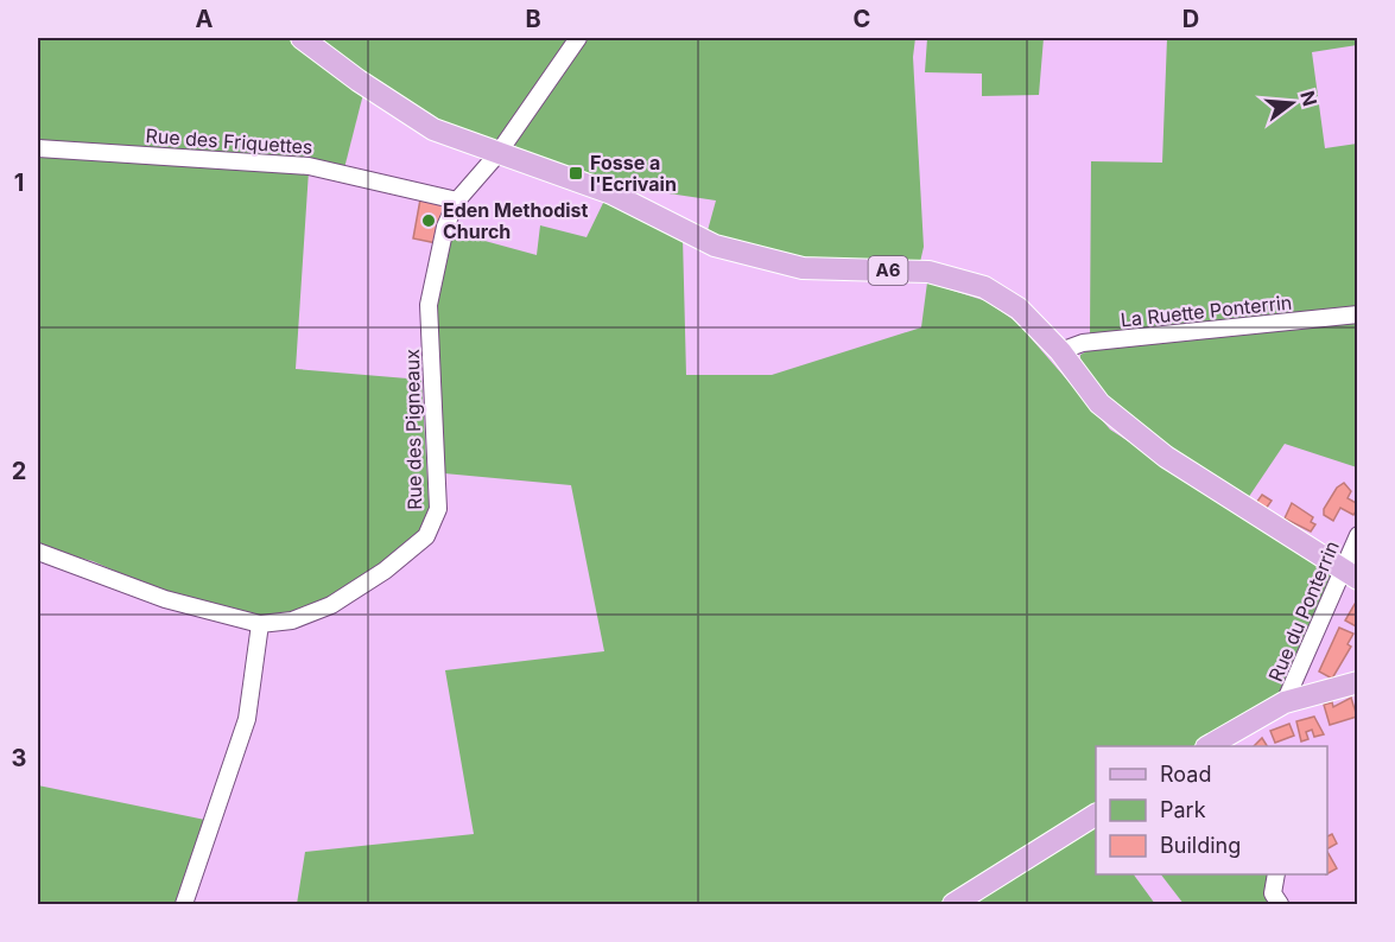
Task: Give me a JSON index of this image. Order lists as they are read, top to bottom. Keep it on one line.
{"streets":{"main road":["A6"],"street":["Rue des Friquettes","La Ruette Ponterrin","Rue des Pigneaux","Rue du Ponterrin"]},"crossings":[["Rue des Friquettes","Rue des Pigneaux"],["A6","La Ruette Ponterrin"],["A6","Rue des Pigneaux"],["A6","Rue du Ponterrin"]],"places":{"transit":["Fosse a l'Ecrivain"],"other":["Eden Methodist Church"]},"legend":["Road","Park","Building"],"north":"right","grid":{"columns":["A","B","C","D"],"rows":["1","2","3"]}}
